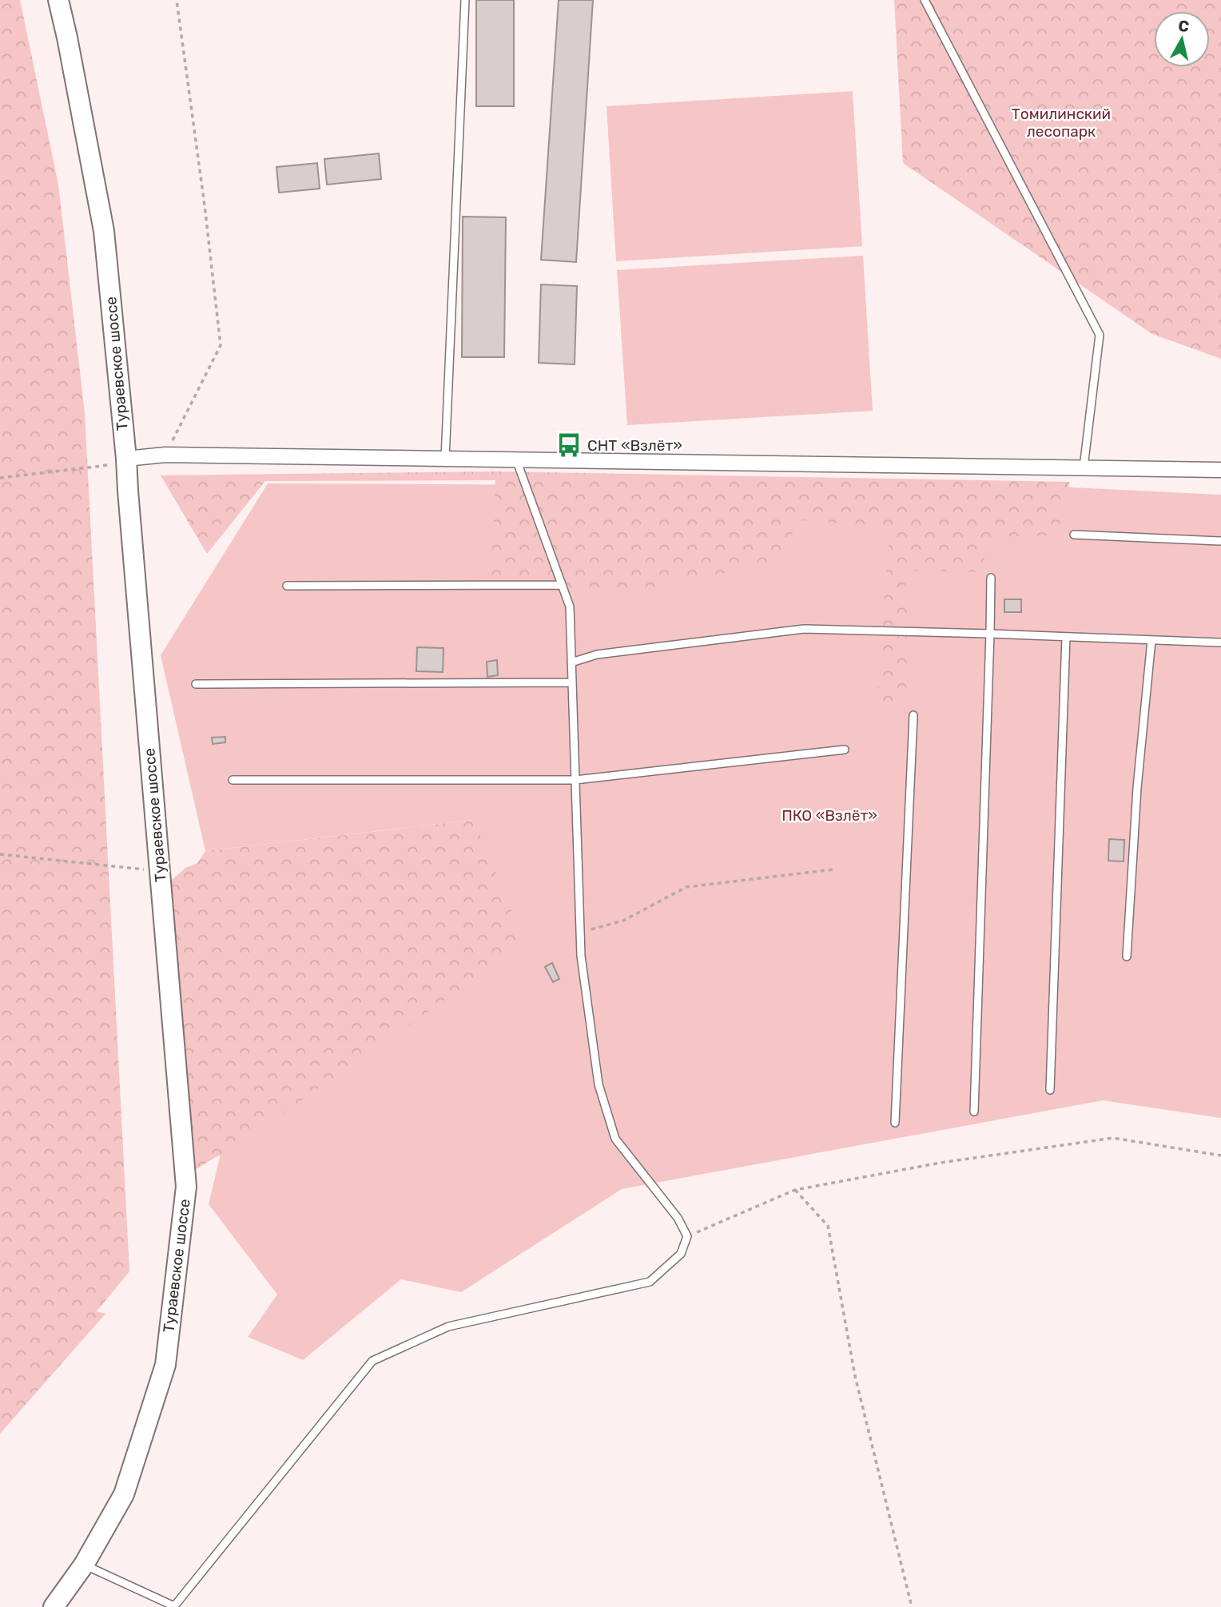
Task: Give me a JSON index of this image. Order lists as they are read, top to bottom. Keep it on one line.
{"streets":{"main road":["Тураевское шоссе"]},"parks":["Томилинский лесопарк","ПКО «Взлёт»"],"places":{"bus stop":["СНТ «Взлёт»"]},"north":"top"}
